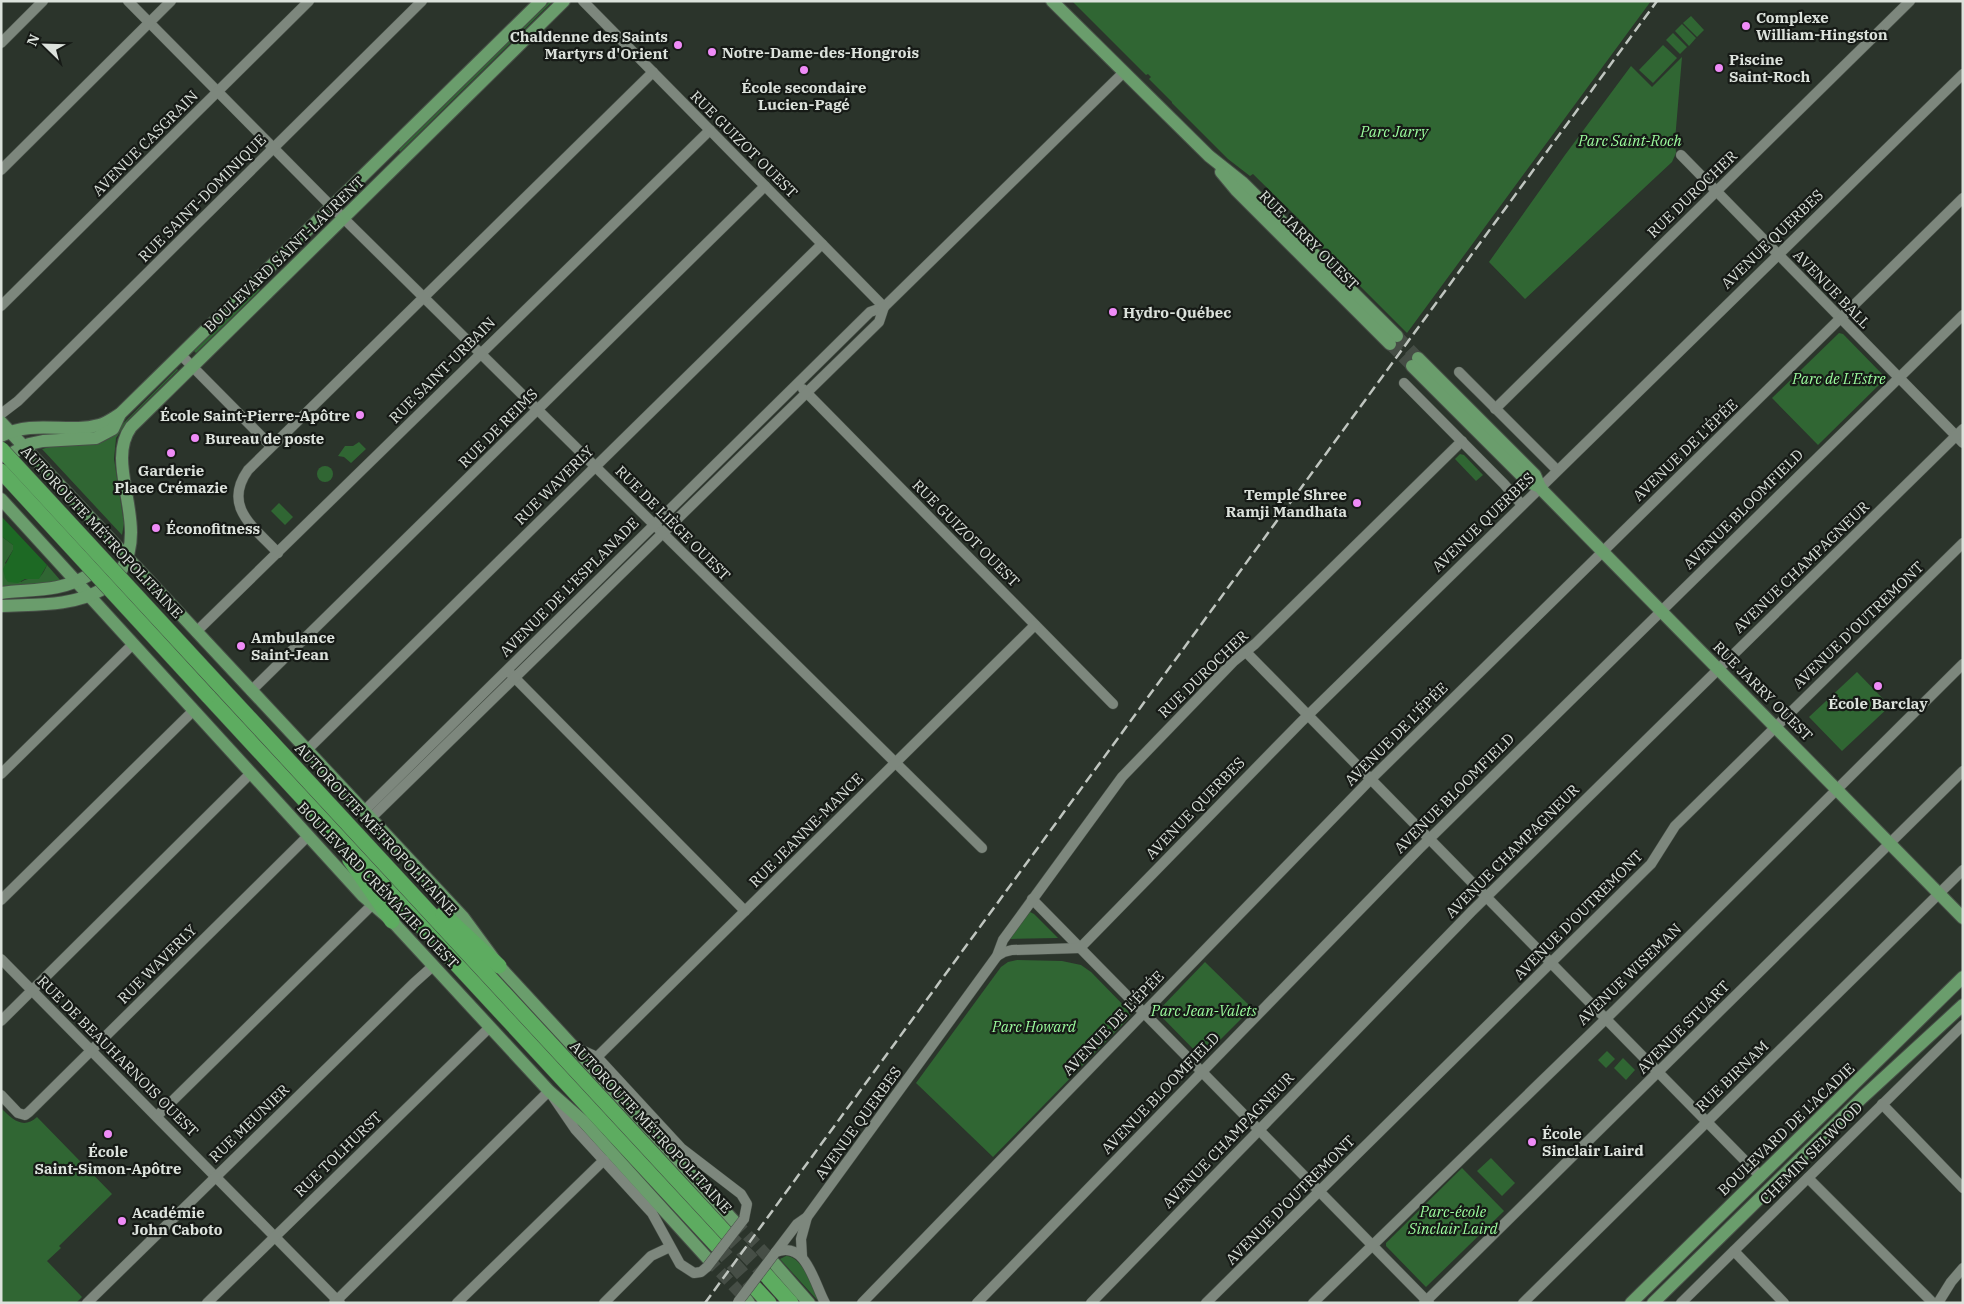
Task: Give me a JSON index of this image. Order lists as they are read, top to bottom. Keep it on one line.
{"streets":{"highway":["AUTOROUTE MÉTROPOLITAINE"],"main road":["RUE JARRY OUEST","BOULEVARD SAINT-LAURENT","BOULEVARD CRÉMAZIE OUEST","BOULEVARD DE L'ACADIE"],"street":["AVENUE CASGRAIN","RUE GUIZOT OUEST","RUE DUROCHER","RUE SAINT-DOMINIQUE","AVENUE QUERBES","AVENUE BALL","RUE SAINT-URBAIN","RUE DE REIMS","AVENUE DE L'ÉPÉE","RUE WAVERLY","AVENUE BLOOMFIELD","RUE DE LIÈGE OUEST","AVENUE CHAMPAGNEUR","AVENUE DE L'ESPLANADE","AVENUE D'OUTREMONT","RUE JEANNE-MANCE","AVENUE WISEMAN","AVENUE STUART","RUE DE BEAUHARNOIS OUEST","RUE BIRNAM","RUE MEUNIER","CHEMIN SELWOOD","RUE TOLHURST"]},"crossings":[["AVENUE CASGRAIN","RUE DE LIÈGE OUEST"],["RUE GUIZOT OUEST","RUE SAINT-URBAIN"],["RUE GUIZOT OUEST","RUE DE REIMS"],["RUE GUIZOT OUEST","RUE WAVERLY"],["RUE GUIZOT OUEST","AVENUE DE L'ESPLANADE"],["RUE GUIZOT OUEST","RUE JEANNE-MANCE"],["RUE DUROCHER","AVENUE QUERBES"],["RUE DUROCHER","AVENUE BALL"],["RUE SAINT-DOMINIQUE","RUE DE LIÈGE OUEST"],["AVENUE QUERBES","RUE JARRY OUEST"],["AVENUE QUERBES","AVENUE BALL"],["RUE JARRY OUEST","AVENUE DE L'ÉPÉE"],["RUE JARRY OUEST","AVENUE BLOOMFIELD"],["RUE JARRY OUEST","AVENUE CHAMPAGNEUR"],["RUE JARRY OUEST","AVENUE DE L'ESPLANADE"],["RUE JARRY OUEST","AVENUE D'OUTREMONT"],["RUE JARRY OUEST","AVENUE WISEMAN"],["RUE JARRY OUEST","AVENUE STUART"],["RUE JARRY OUEST","RUE BIRNAM"],["BOULEVARD SAINT-LAURENT","RUE DE LIÈGE OUEST"],["AVENUE BALL","AVENUE DE L'ÉPÉE"],["AVENUE BALL","AVENUE BLOOMFIELD"],["AVENUE BALL","AVENUE CHAMPAGNEUR"],["RUE SAINT-URBAIN","RUE DE LIÈGE OUEST"],["RUE DE REIMS","RUE DE LIÈGE OUEST"],["RUE WAVERLY","RUE DE LIÈGE OUEST"],["RUE WAVERLY","BOULEVARD CRÉMAZIE OUEST"],["RUE WAVERLY","RUE DE BEAUHARNOIS OUEST"],["RUE DE LIÈGE OUEST","AVENUE DE L'ESPLANADE"],["RUE DE LIÈGE OUEST","RUE JEANNE-MANCE"],["BOULEVARD CRÉMAZIE OUEST","RUE MEUNIER"],["BOULEVARD CRÉMAZIE OUEST","RUE TOLHURST"],["RUE DE BEAUHARNOIS OUEST","RUE MEUNIER"],["RUE DE BEAUHARNOIS OUEST","RUE TOLHURST"]],"parks":["Parc Jarry","Parc Saint-Roch","Parc de L'Estre","Parc Jean-Valets","Parc Howard","Parc-école Sinclair Laird"],"places":["Complexe William-Hingston","Chaldenne des Saints Martyrs d'Orient","Notre-Dame-des-Hongrois","Piscine Saint-Roch","École secondaire Lucien-Pagé","Hydro-Québec","École Saint-Pierre-Apôtre","Bureau de poste","Garderie Place Crémazie","Temple Shree Ramji Mandhata","Éconofitness","Ambulance Saint-Jean","École Barclay","École Saint-Simon-Apôtre","École Sinclair Laird","Académie John Caboto"],"north":"top left"}
